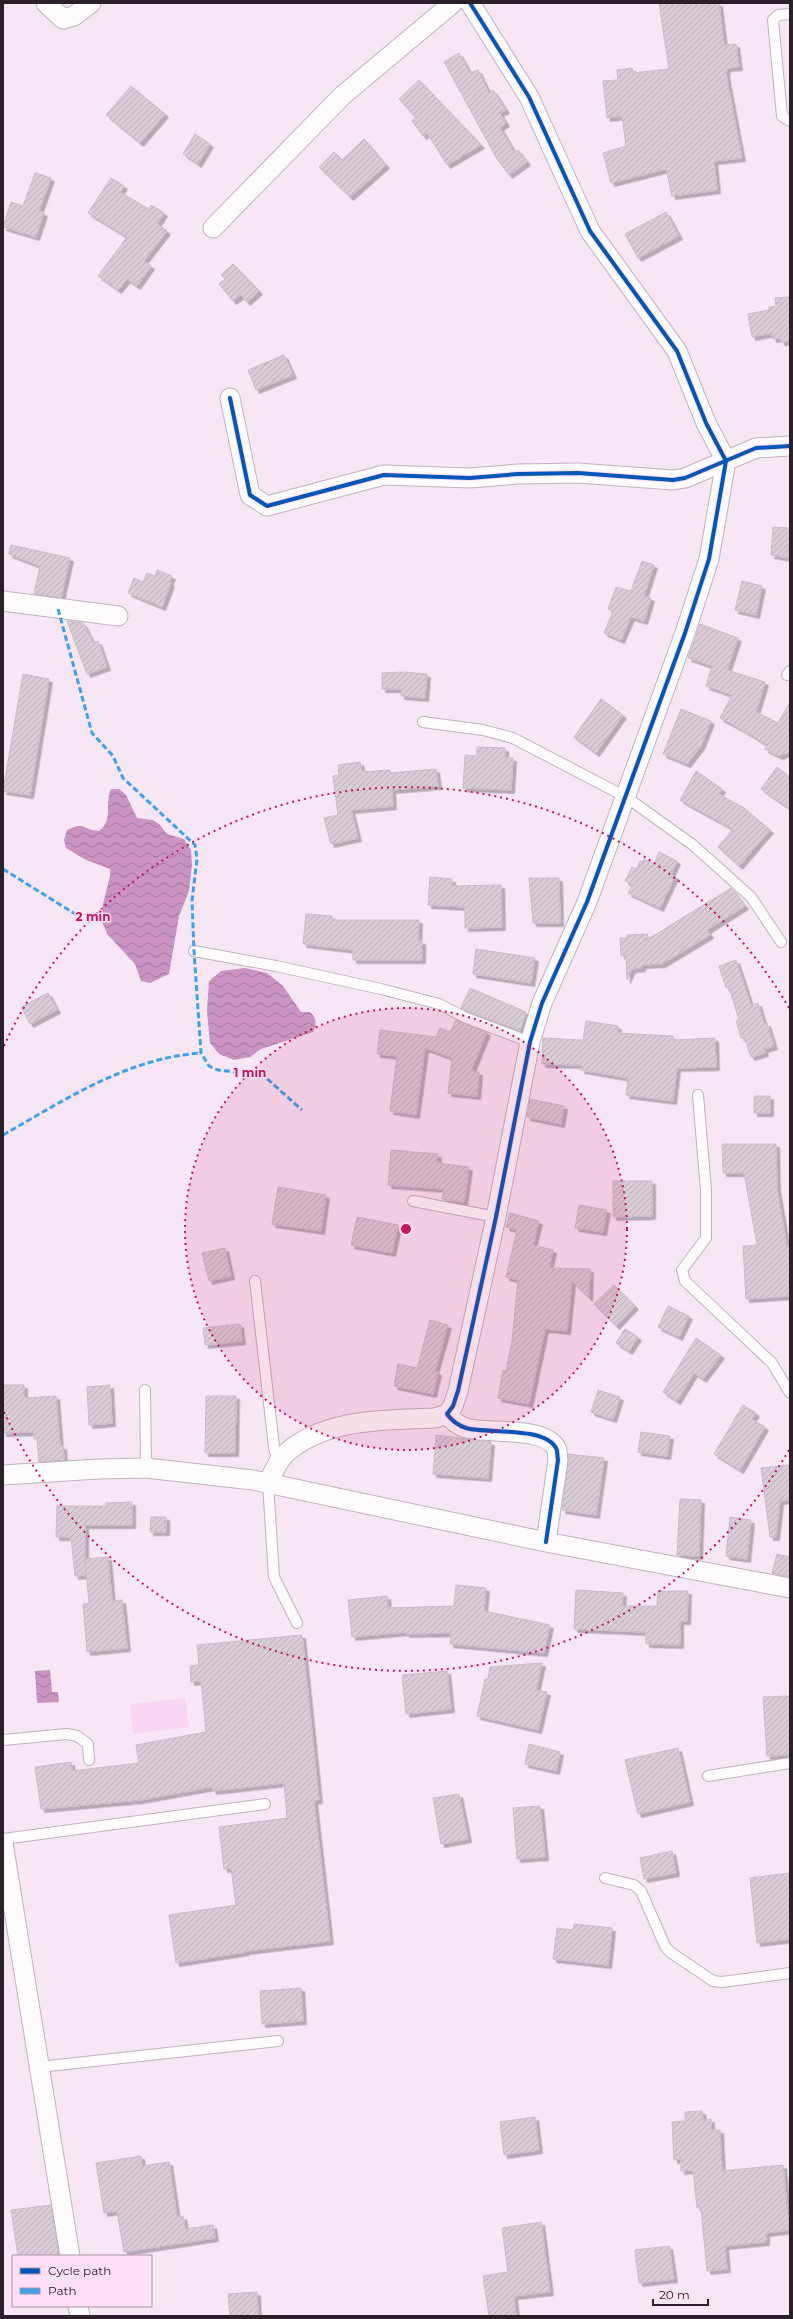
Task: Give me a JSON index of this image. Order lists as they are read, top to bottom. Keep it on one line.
{"legend":["Cycle path","Path"],"scale_bar":"20 m","rings":["2 min","1 min"]}
